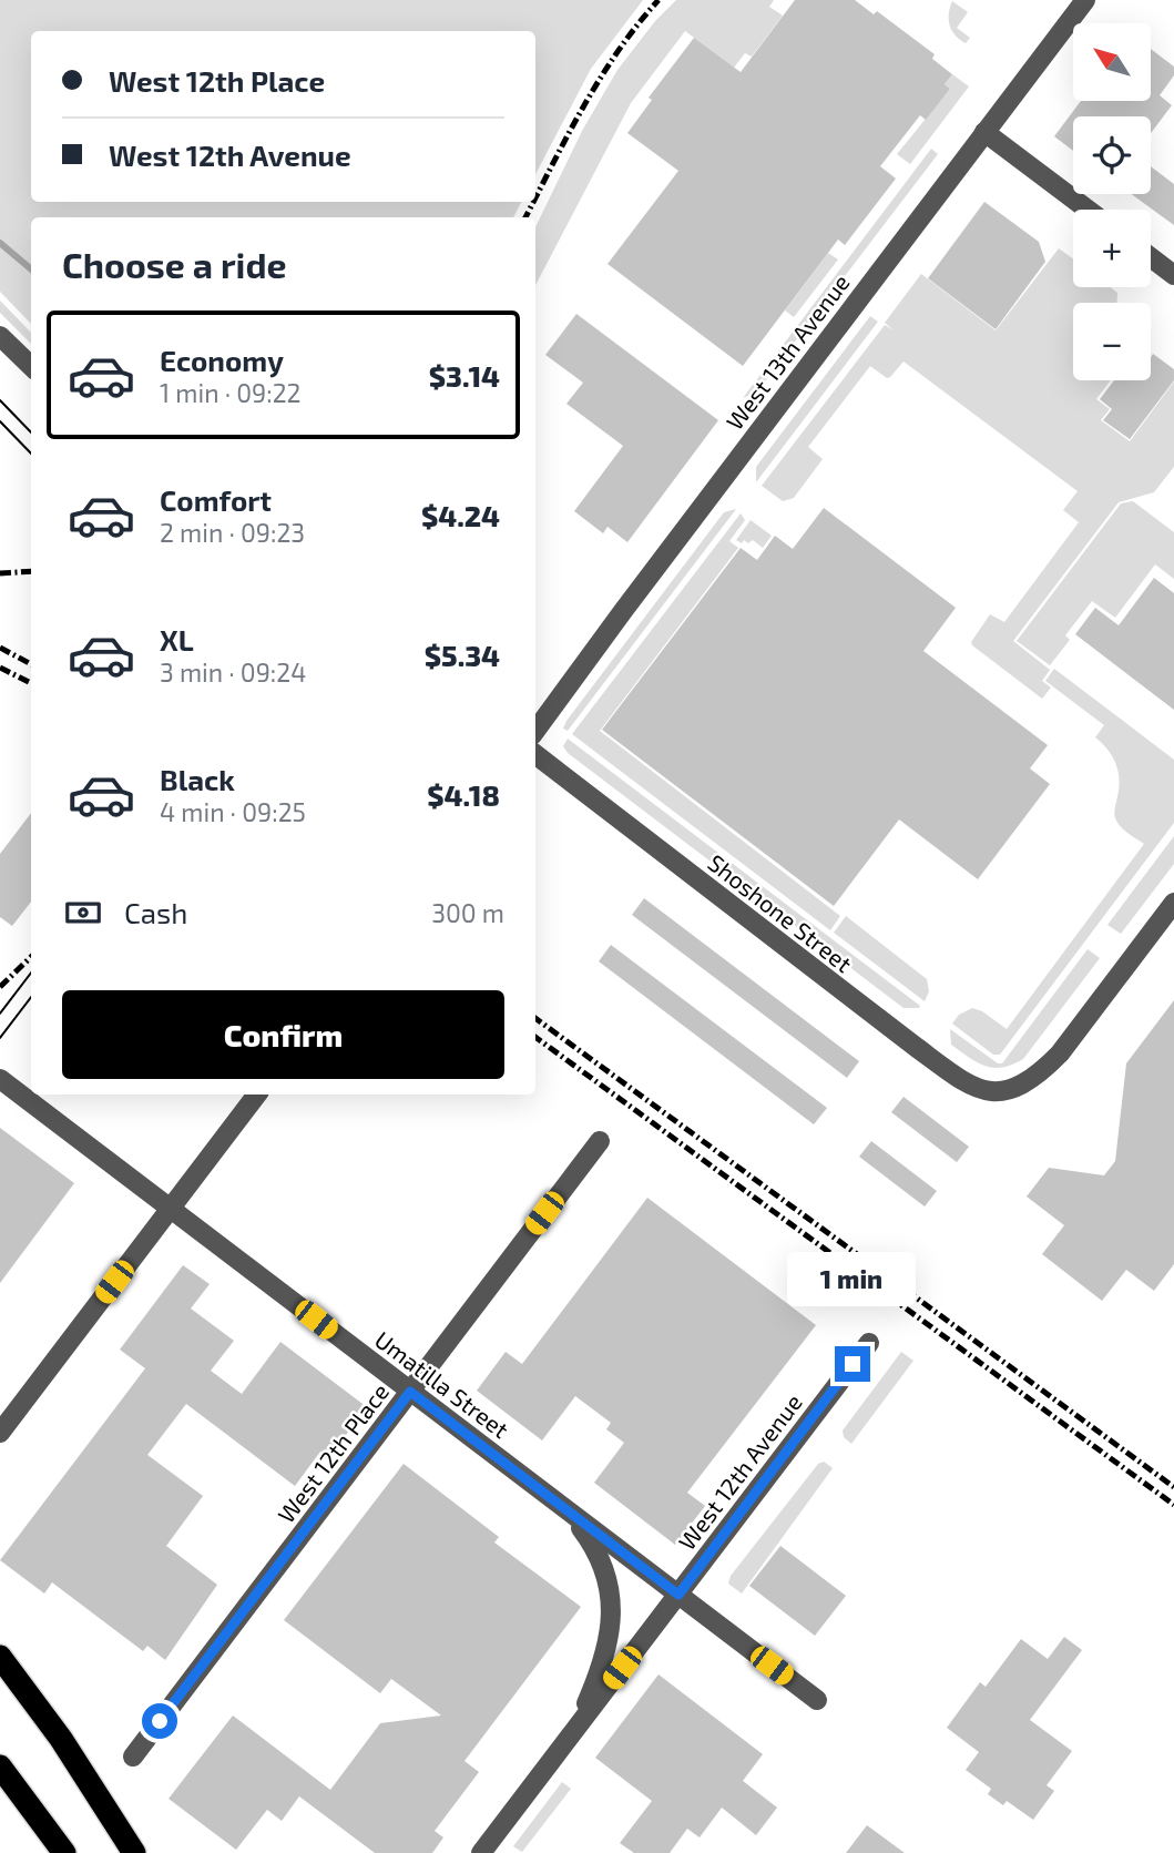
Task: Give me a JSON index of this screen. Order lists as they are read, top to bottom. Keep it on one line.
{"streets":{"street":["West 13th Avenue","Shoshone Street","Umatilla Street","West 12th Place","West 12th Avenue"]},"crossings":[["Umatilla Street","West 12th Place"],["Umatilla Street","West 12th Avenue"]],"north":"top left","page":{"map_buttons":["+","−"],"banner":["West 12th Place","West 12th Avenue"],"heading":"Choose a ride","list":[{"name":"Economy","note":"1 min · 09:22","value":"$3.14"},{"name":"Comfort","note":"2 min · 09:23","value":"$4.24"},{"name":"XL","note":"3 min · 09:24","value":"$5.34"},{"name":"Black","note":"4 min · 09:25","value":"$4.18"}],"pay":["Cash","300 m"],"buttons":"Confirm","bubble":"1 min"}}
